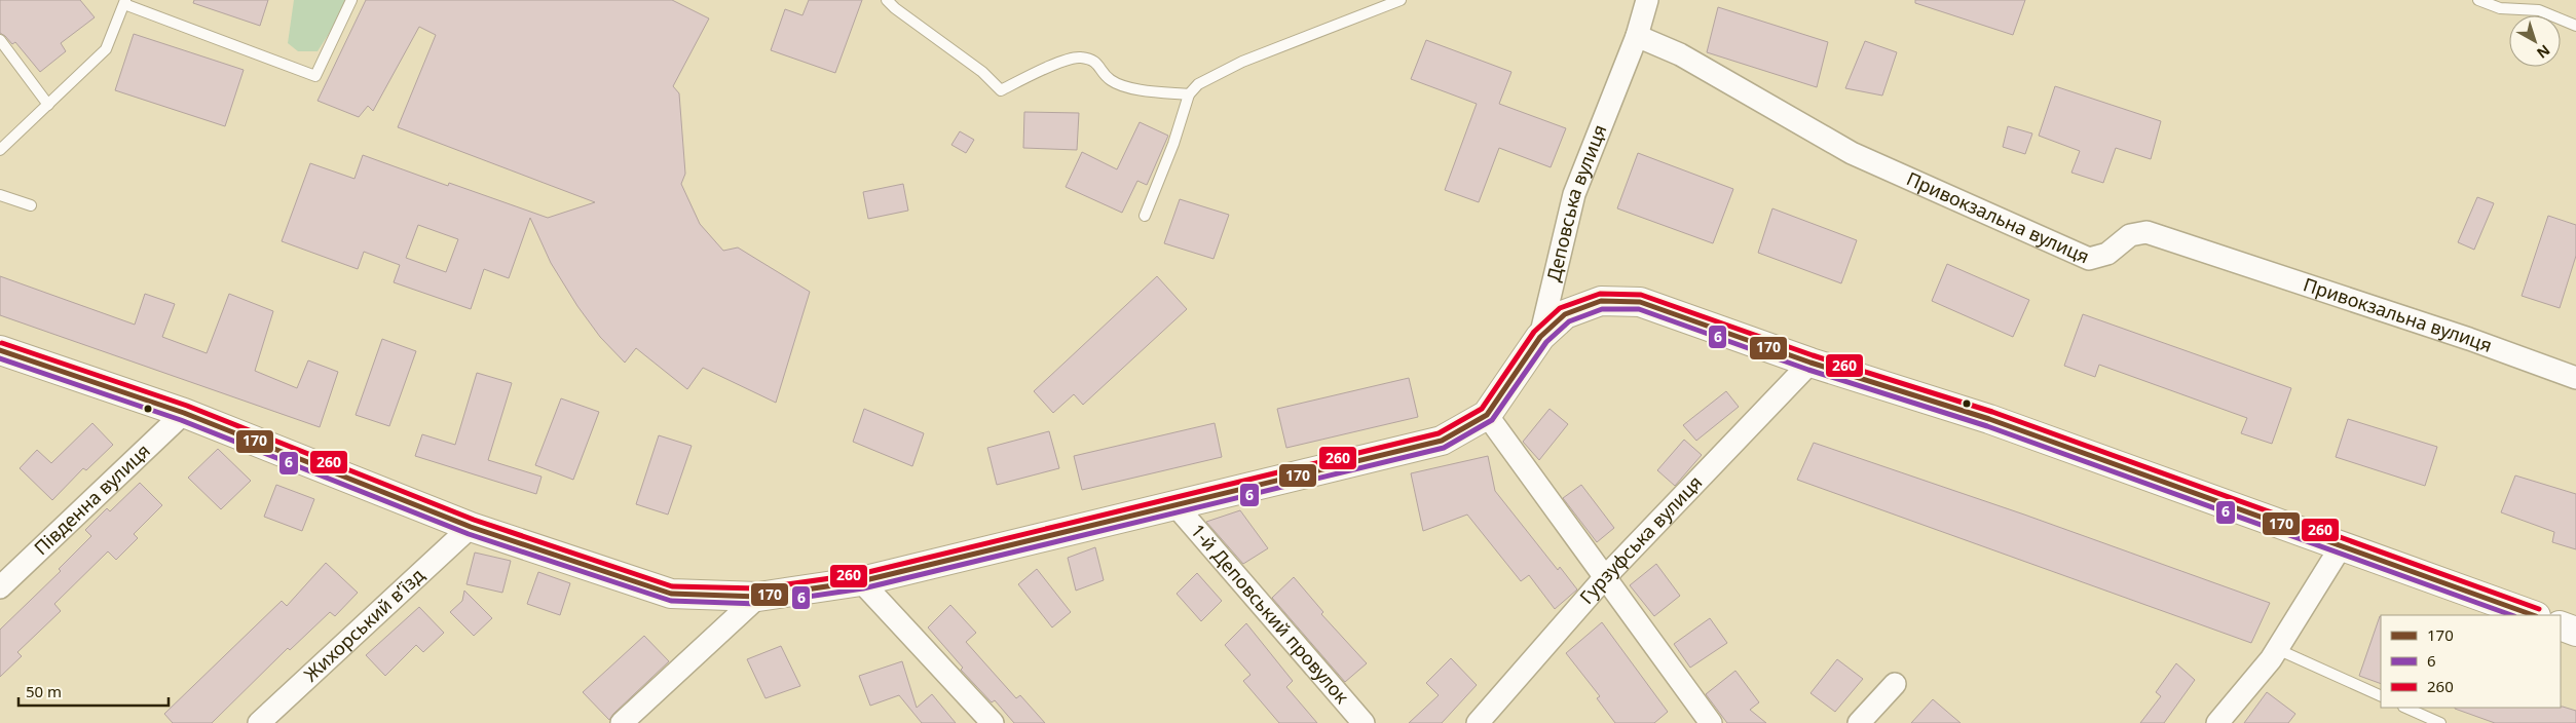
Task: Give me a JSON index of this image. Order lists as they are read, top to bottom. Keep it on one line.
{"streets":{"main road":["Деповська вулиця"],"street":["Привокзальна вулиця","Південна вулиця","Гурзуфська вулиця","1-й Деповський провулок","Жихорський в’їзд"]},"crossings":[["Деповська вулиця","Привокзальна вулиця"],["Деповська вулиця","Південна вулиця"],["Деповська вулиця","1-й Деповський провулок"],["Деповська вулиця","Жихорський в’їзд"]],"lines":["transit line 260","transit line 170","transit line 6"],"legend":["170","6","260"],"scale_bar":"50 m","north":"bottom right"}
